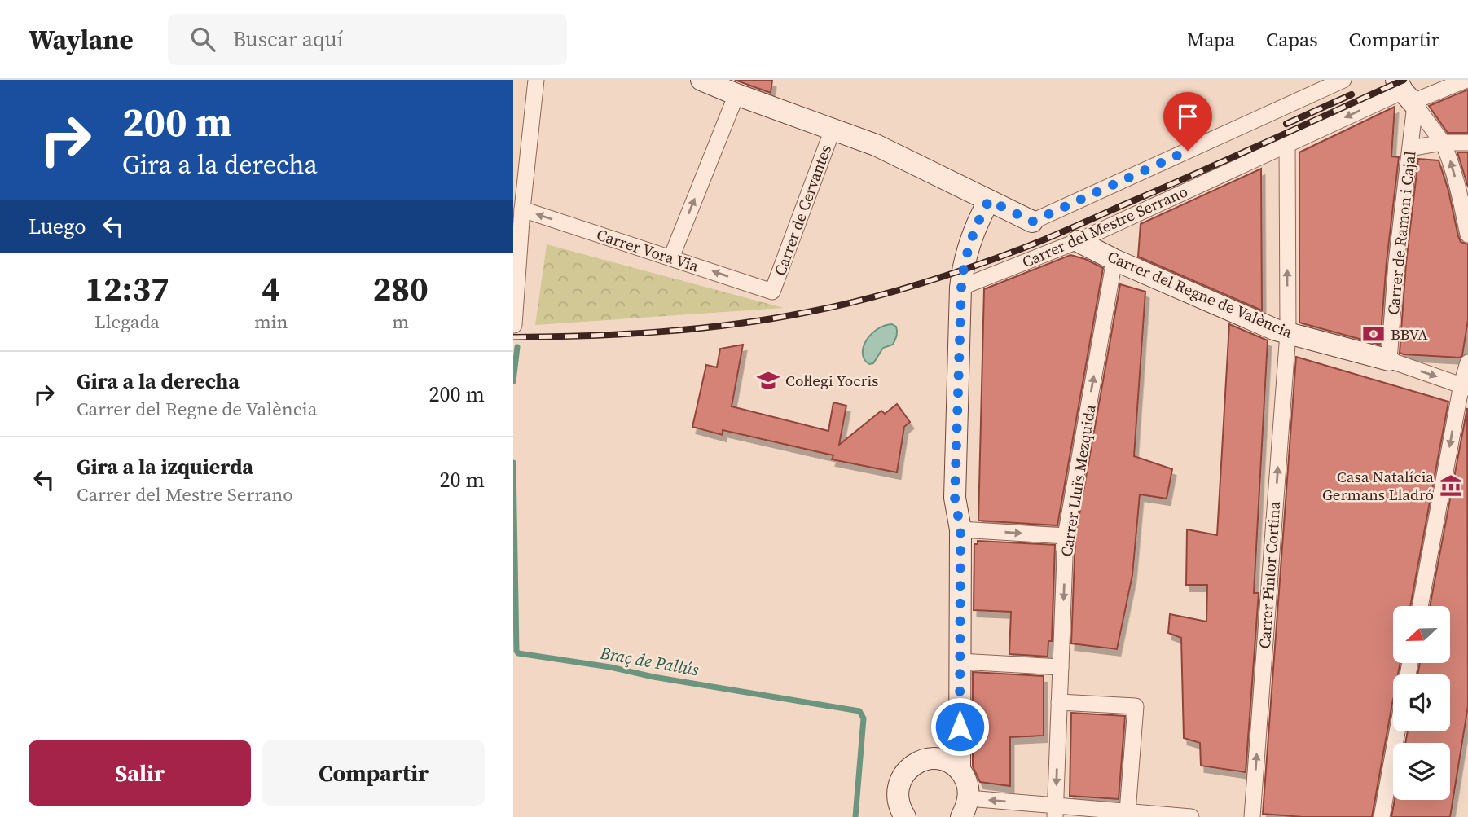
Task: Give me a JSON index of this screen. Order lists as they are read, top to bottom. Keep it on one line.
{"streets":{"street":["Carrer de Cervantes","Carrer del Mestre Serrano","Carrer de Ramon i Cajal","Carrer Vora Via","Carrer del Regne de València","Carrer Lluïs Mezquida","Carrer Pintor Cortina"]},"crossings":[["Carrer de Cervantes","Carrer Vora Via"],["Carrer del Mestre Serrano","Carrer de Ramon i Cajal"],["Carrer del Mestre Serrano","Carrer del Regne de València"],["Carrer del Mestre Serrano","Carrer Pintor Cortina"],["Carrer de Ramon i Cajal","Carrer del Regne de València"],["Carrer del Regne de València","Carrer Lluïs Mezquida"],["Carrer del Regne de València","Carrer Pintor Cortina"]],"one_way":["Carrer Vora Via","Carrer Pintor Cortina"],"water":["Braç de Pallús"],"places":{"bank":["BBVA"],"school or university":["Col·legi Yocris"],"museum":["Casa Natalícia Germans Lladró"]},"north":"left","page":{"header":"Waylane","search":"Buscar aquí","nav":["Mapa","Capas","Compartir"],"turn":["200 m","Gira a la derecha"],"then":"Luego","eta":["12:37","Llegada","4","min","280","m"],"list":[{"name":"Gira a la derecha","note":"Carrer del Regne de València","value":"200 m"},{"name":"Gira a la izquierda","note":"Carrer del Mestre Serrano","value":"20 m"}],"buttons":["Salir","Compartir"]}}
